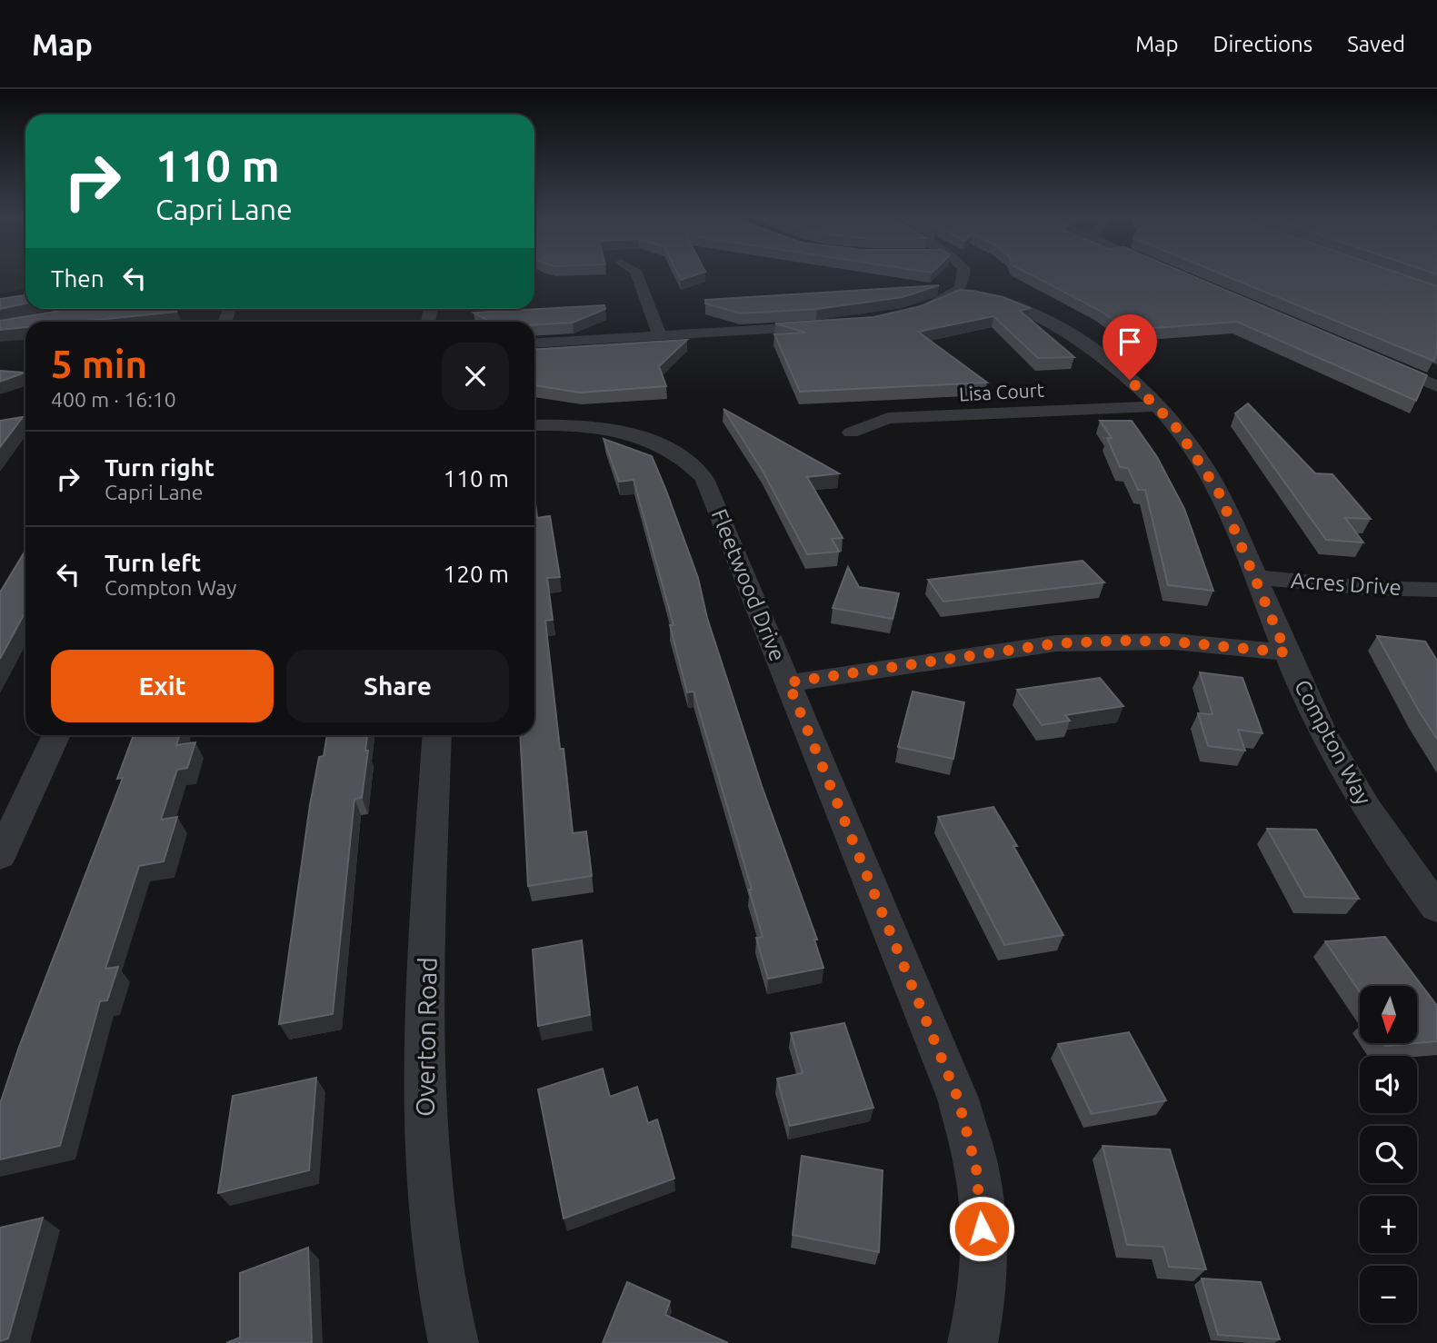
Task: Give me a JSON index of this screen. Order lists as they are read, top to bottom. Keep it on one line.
{"streets":{"street":["Lisa Court","Acres Drive","Fleetwood Drive","Compton Way","Overton Road"]},"crossings":[["Lisa Court","Compton Way"],["Acres Drive","Compton Way"]],"north":"bottom","page":{"header":"Map","nav":["Map","Directions","Saved"],"turn":["110 m","Capri Lane"],"then":"Then","heading":["5 min","400 m · 16:10"],"list":[{"name":"Turn right","note":"Capri Lane","value":"110 m"},{"name":"Turn left","note":"Compton Way","value":"120 m"}],"buttons":["Exit","Share"],"map_buttons":["+","−"]}}
